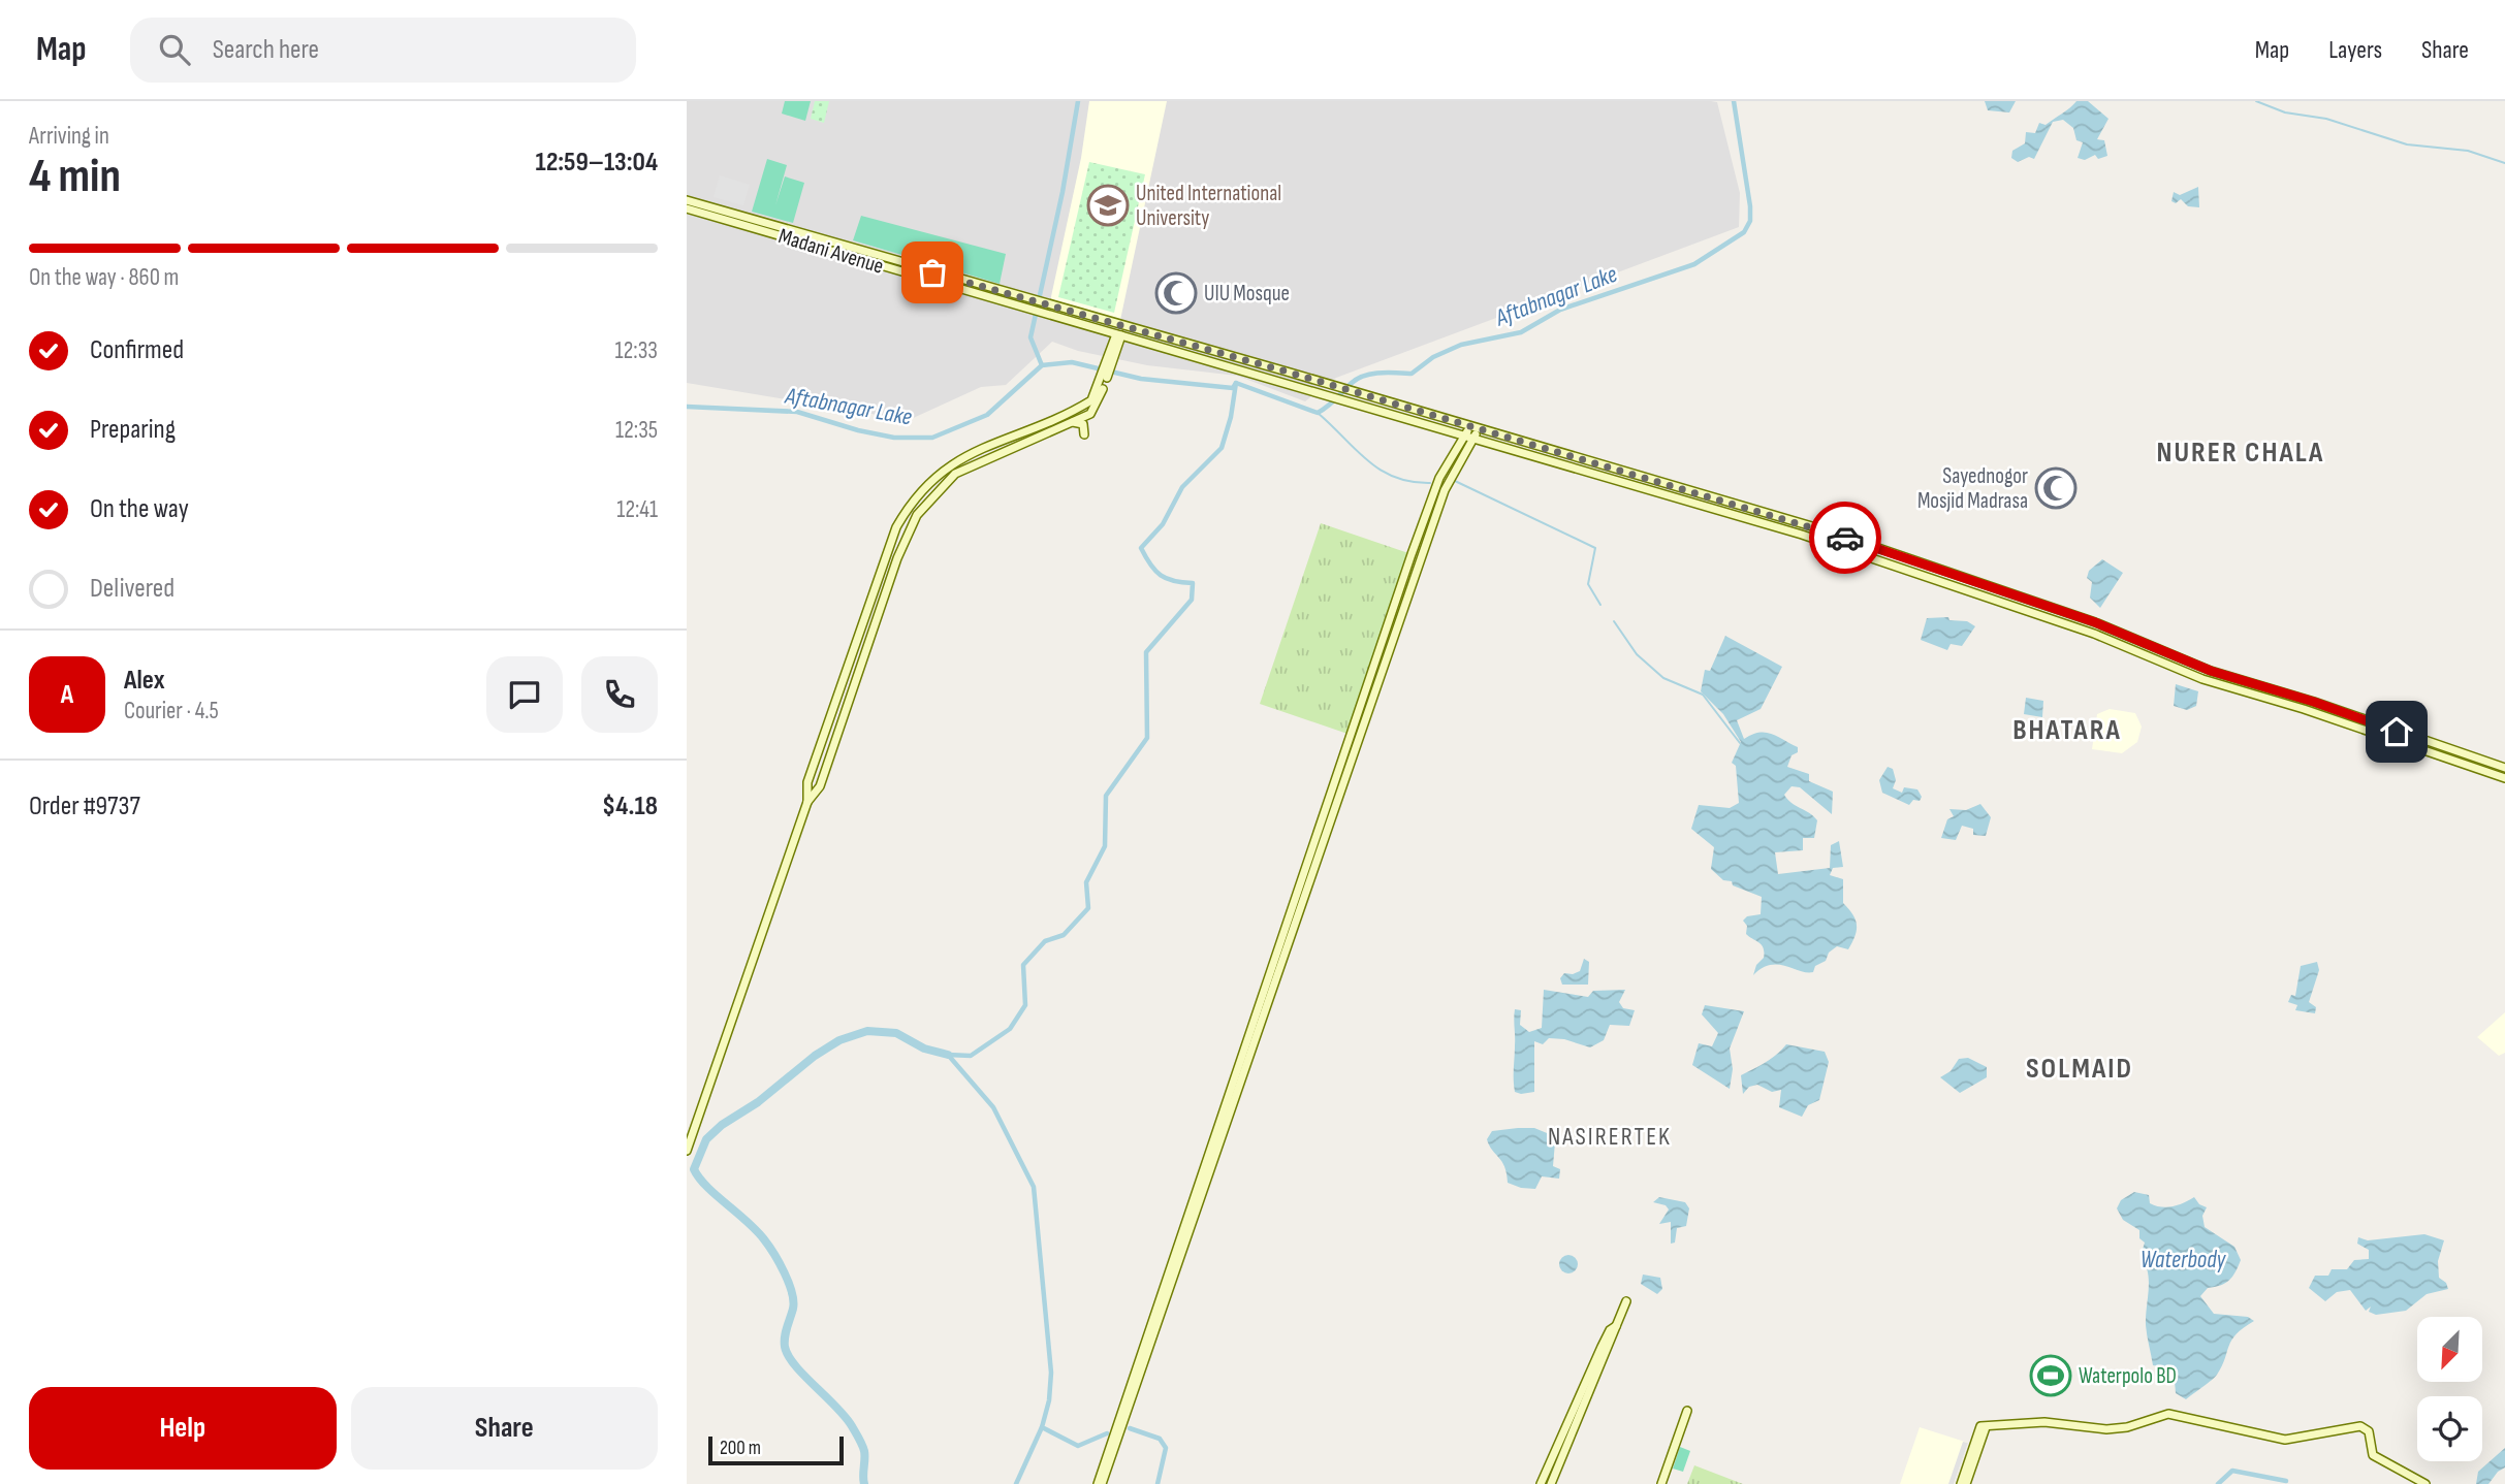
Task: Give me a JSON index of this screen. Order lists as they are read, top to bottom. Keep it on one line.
{"streets":{"street":["Madani Avenue"]},"districts":["NURER CHALA","BHATARA","SOLMAID","NASIRERTEK"],"water":["Aftabnagar Lake","Waterbody"],"places":{"school or university":["United International University"],"mosque":["UIU Mosque","Sayednogor Mosjid Madrasa"],"sports":["Waterpolo BD"]},"scale_bar":"200 m","north":"bottom left","page":{"header":"Map","search":"Search here","nav":["Map","Layers","Share"],"heading":["4 min","Arriving in","12:59–13:04"],"panel":["Alex","Courier · 4.5","Order #9737","$4.18"],"bar":"On the way · 860 m","list":[["Confirmed","12:33"],["Preparing","12:35"],["On the way","12:41"],"Delivered"],"round":"A","buttons":["Help","Share"],"scale":"200 m"}}
